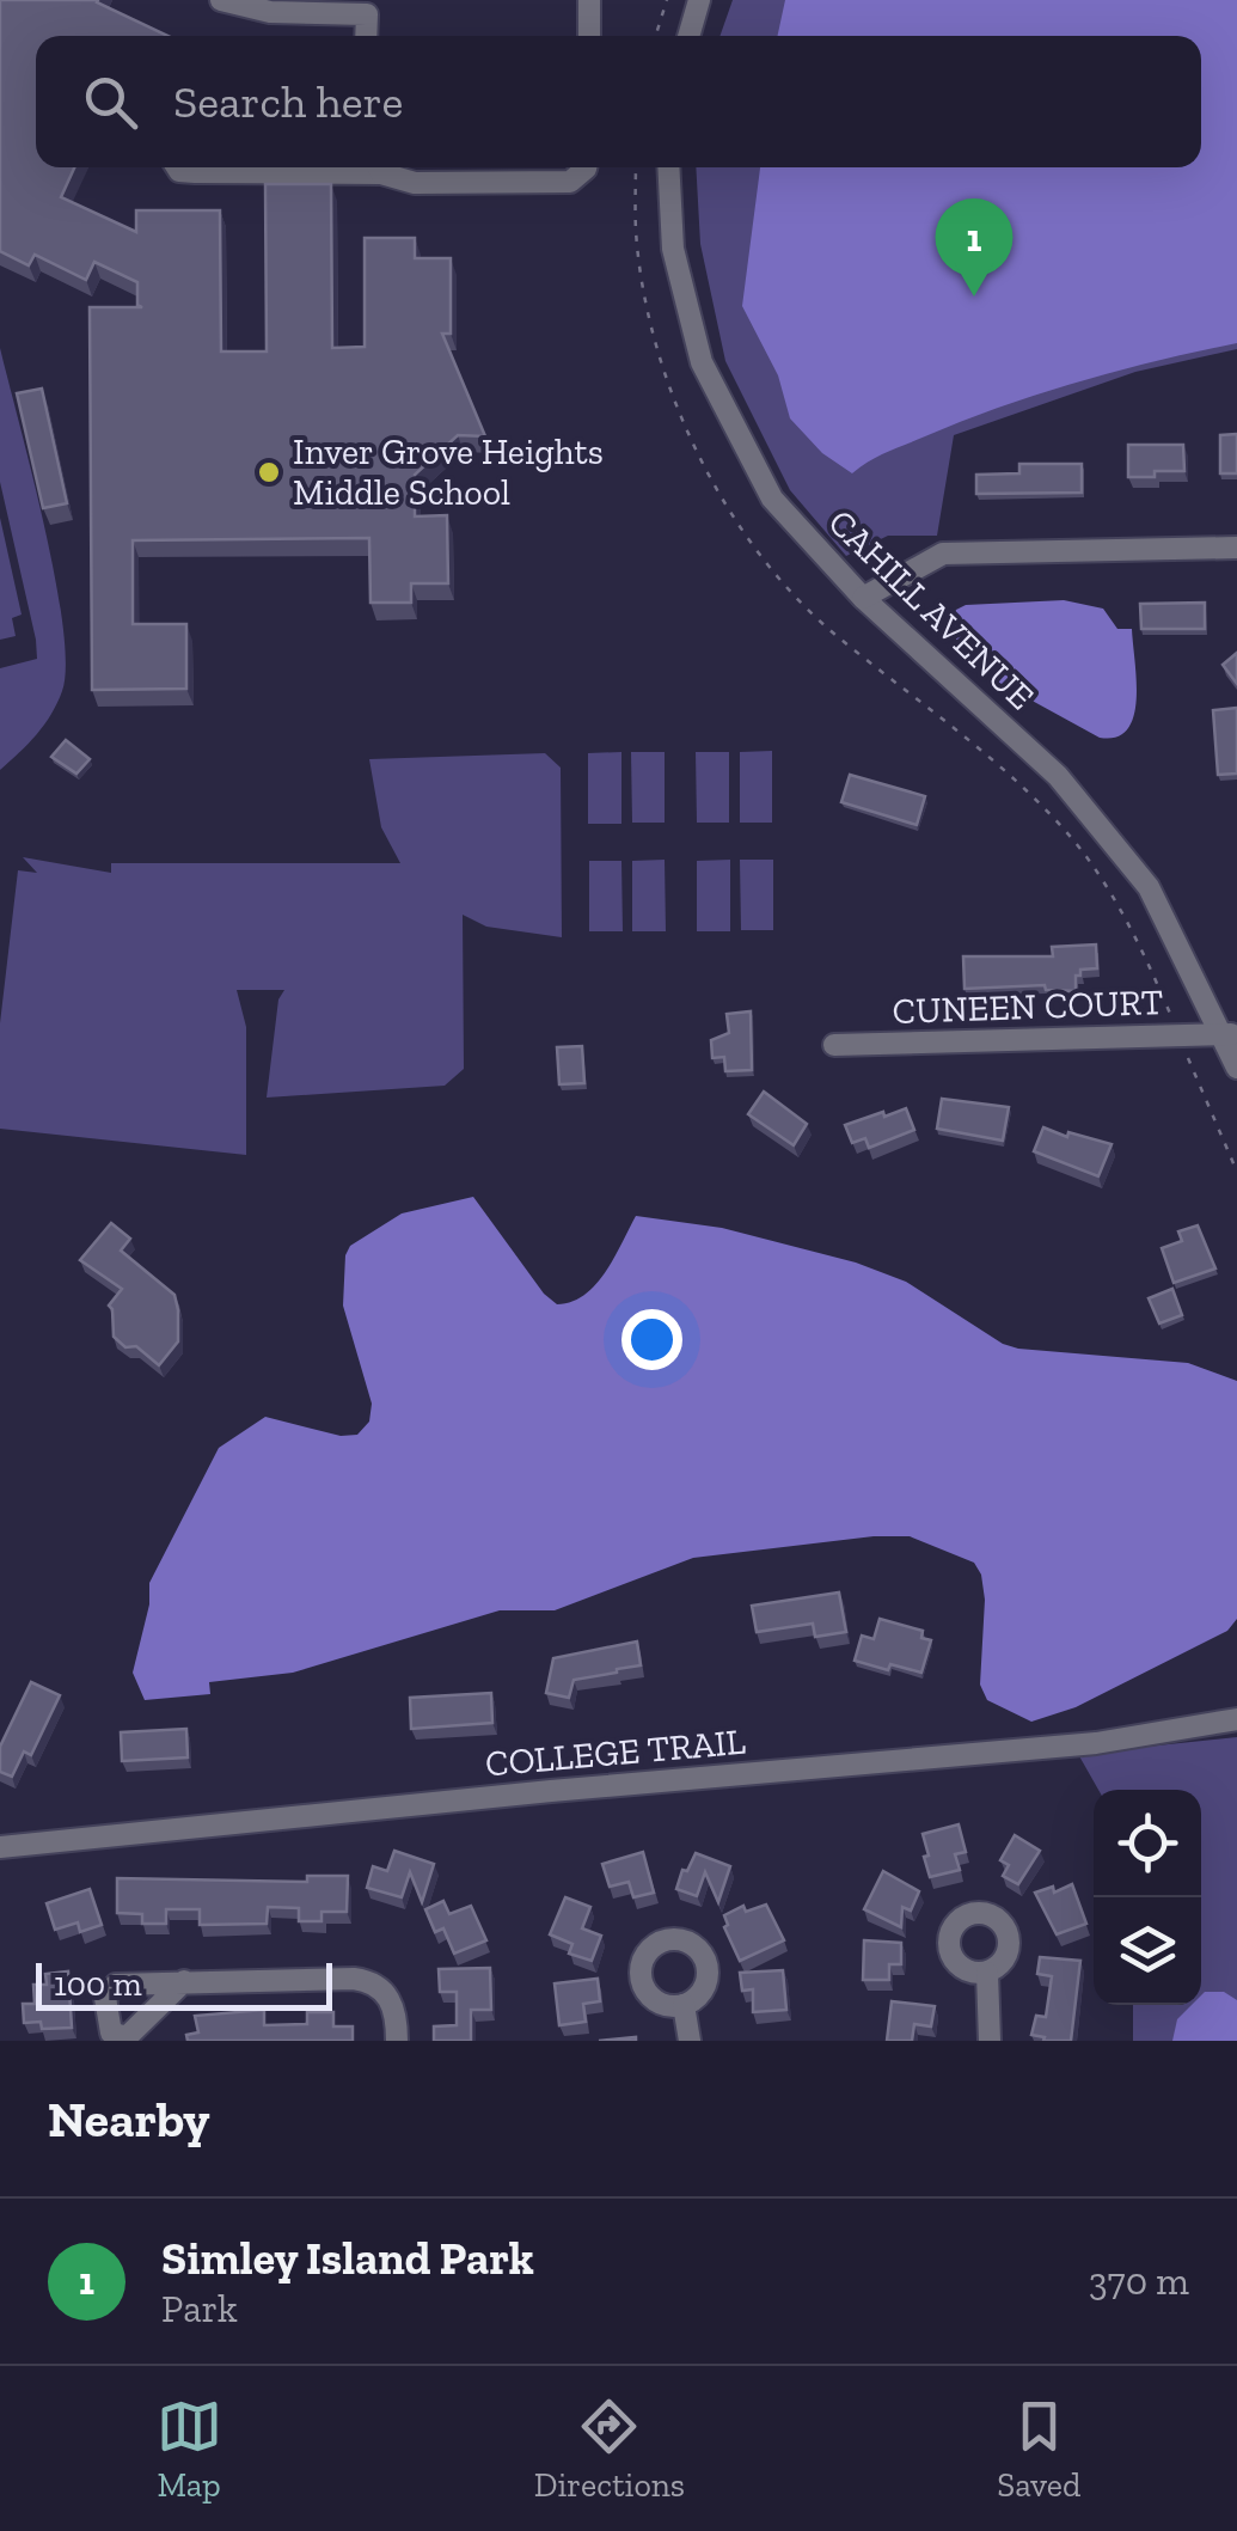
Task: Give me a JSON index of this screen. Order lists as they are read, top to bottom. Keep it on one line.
{"streets":{"street":["CAHILL AVENUE","CUNEEN COURT","COLLEGE TRAIL"]},"crossings":[["CAHILL AVENUE","CUNEEN COURT"]],"places":["Inver Grove Heights Middle School"],"scale_bar":"100 m","page":{"search":"Search here","pins":"1","scale":"100 m","heading":"Nearby","list":[{"mark":"1","name":"Simley Island Park","note":"Park","value":"370 m"}],"nav":["Map","Directions","Saved"]}}
